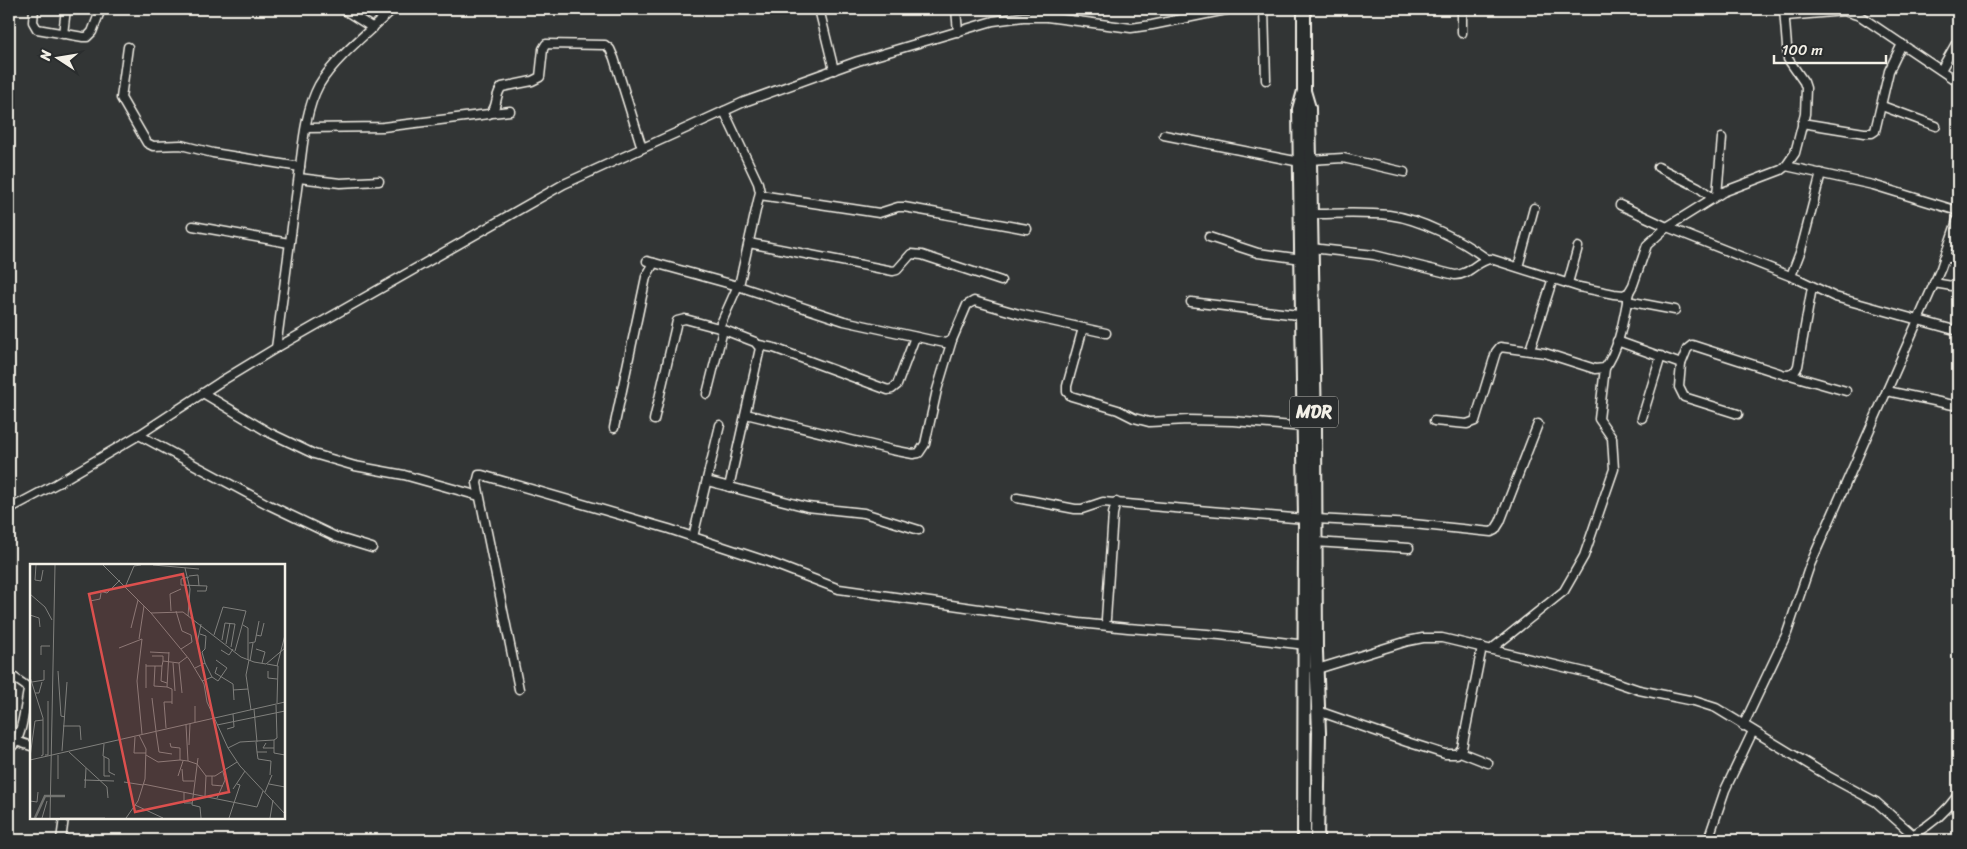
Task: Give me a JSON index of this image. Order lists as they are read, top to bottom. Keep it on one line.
{"streets":{"main road":["MDR"]},"scale_bar":"100 m","north":"left"}
